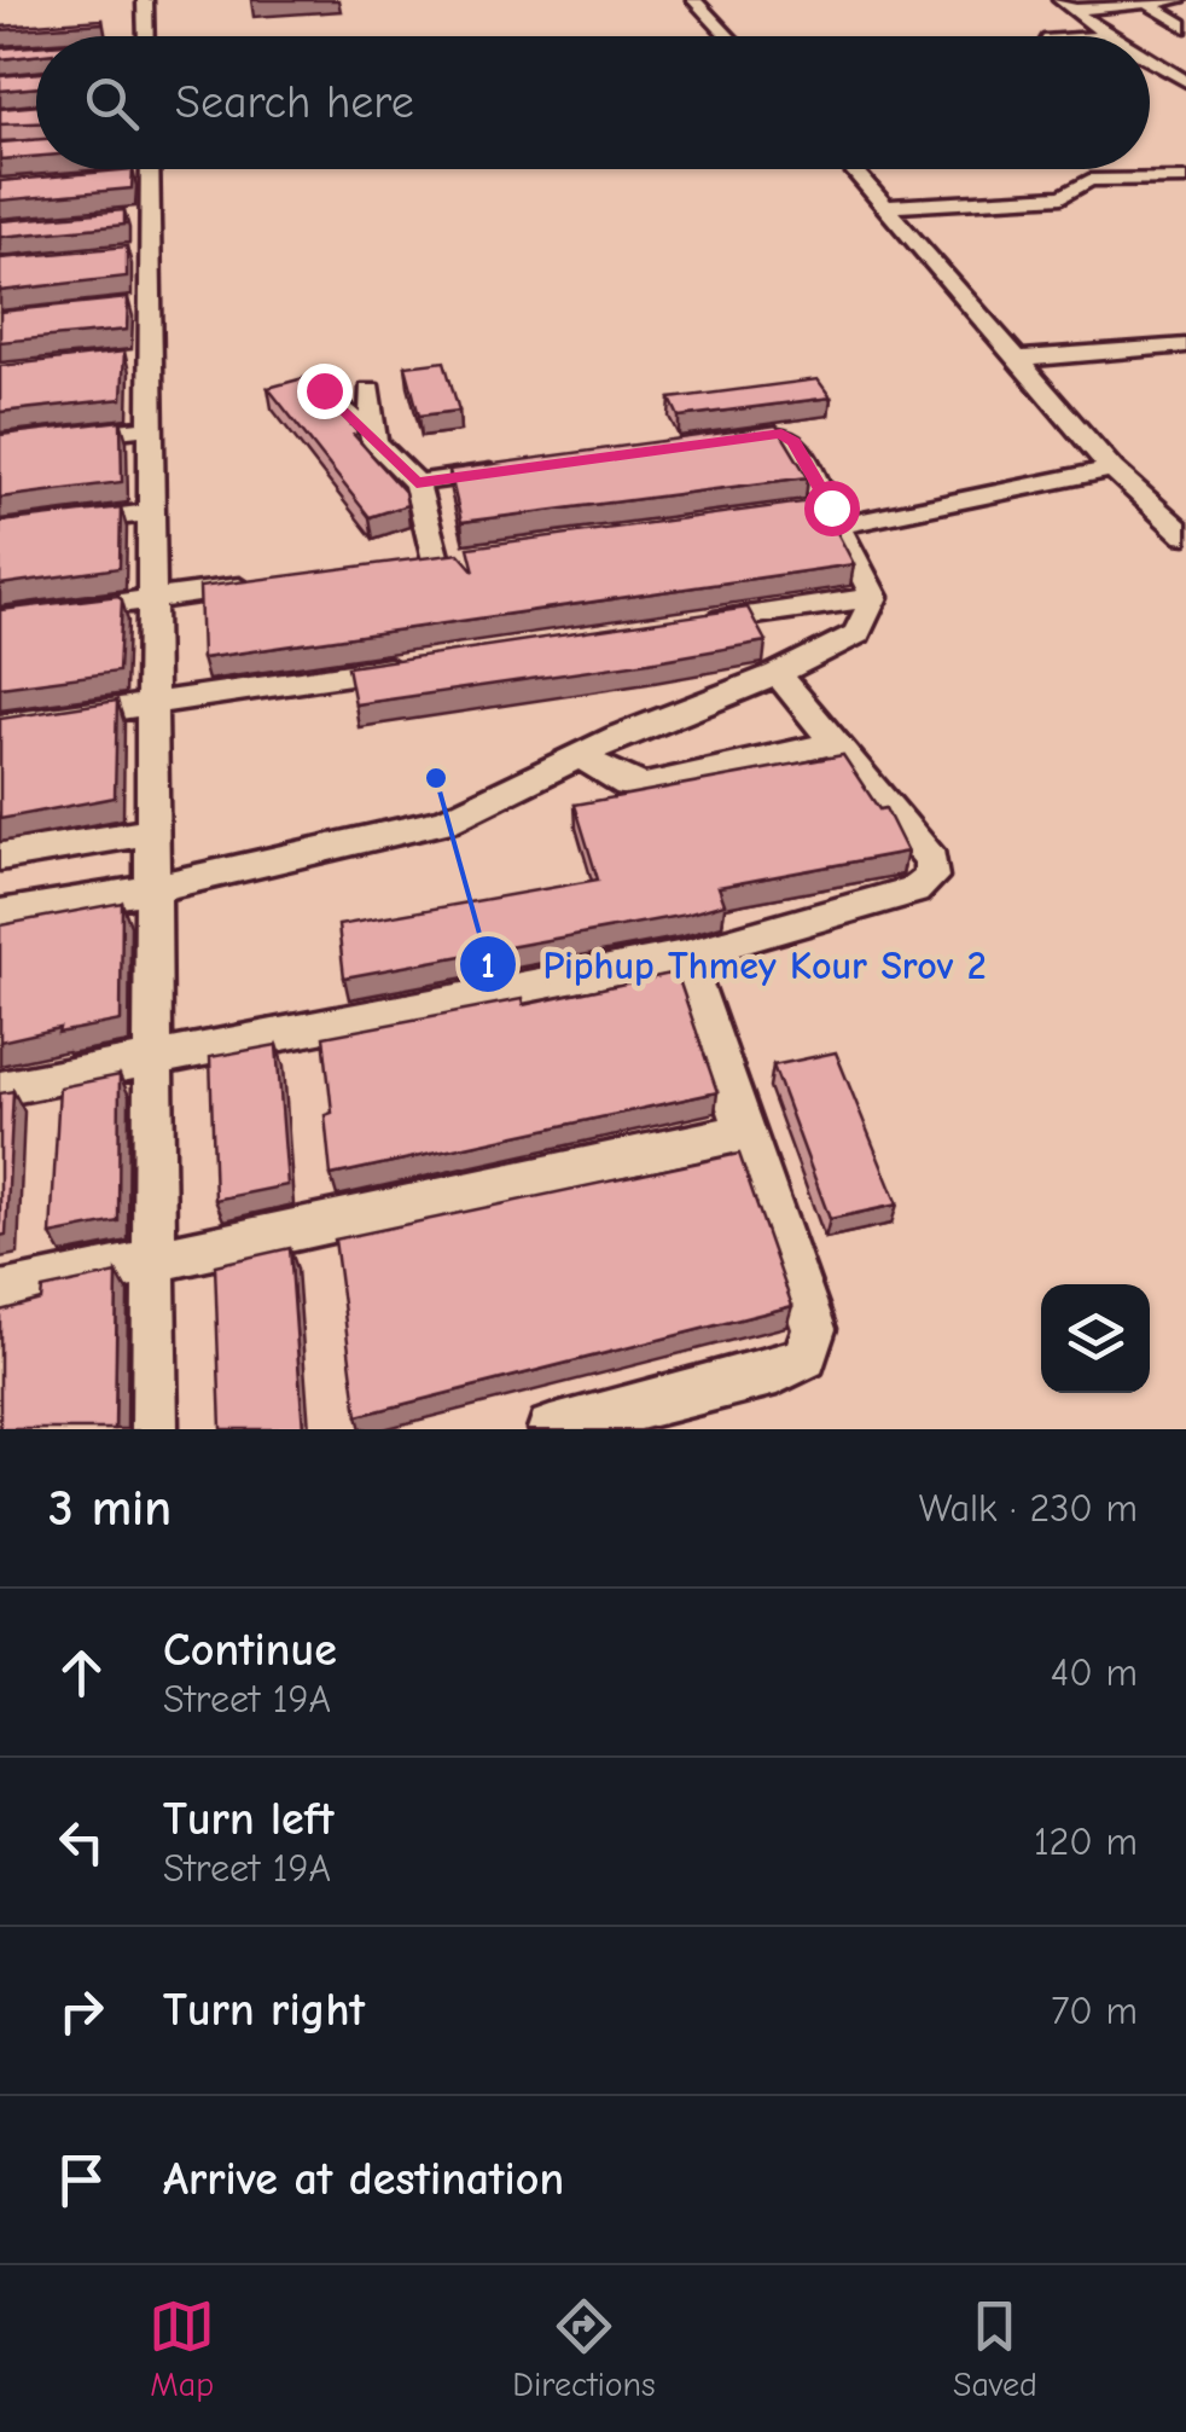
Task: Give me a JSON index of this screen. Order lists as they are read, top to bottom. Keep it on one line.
{"places":["Piphup Thmey Kour Srov 2"],"page":{"search":"Search here","heading":["3 min","Walk · 230 m"],"list":[["Continue","Street 19A","40 m"],["Turn left","Street 19A","120 m"],["Turn right","70 m"],"Arrive at destination"],"nav":["Map","Directions","Saved"]}}
